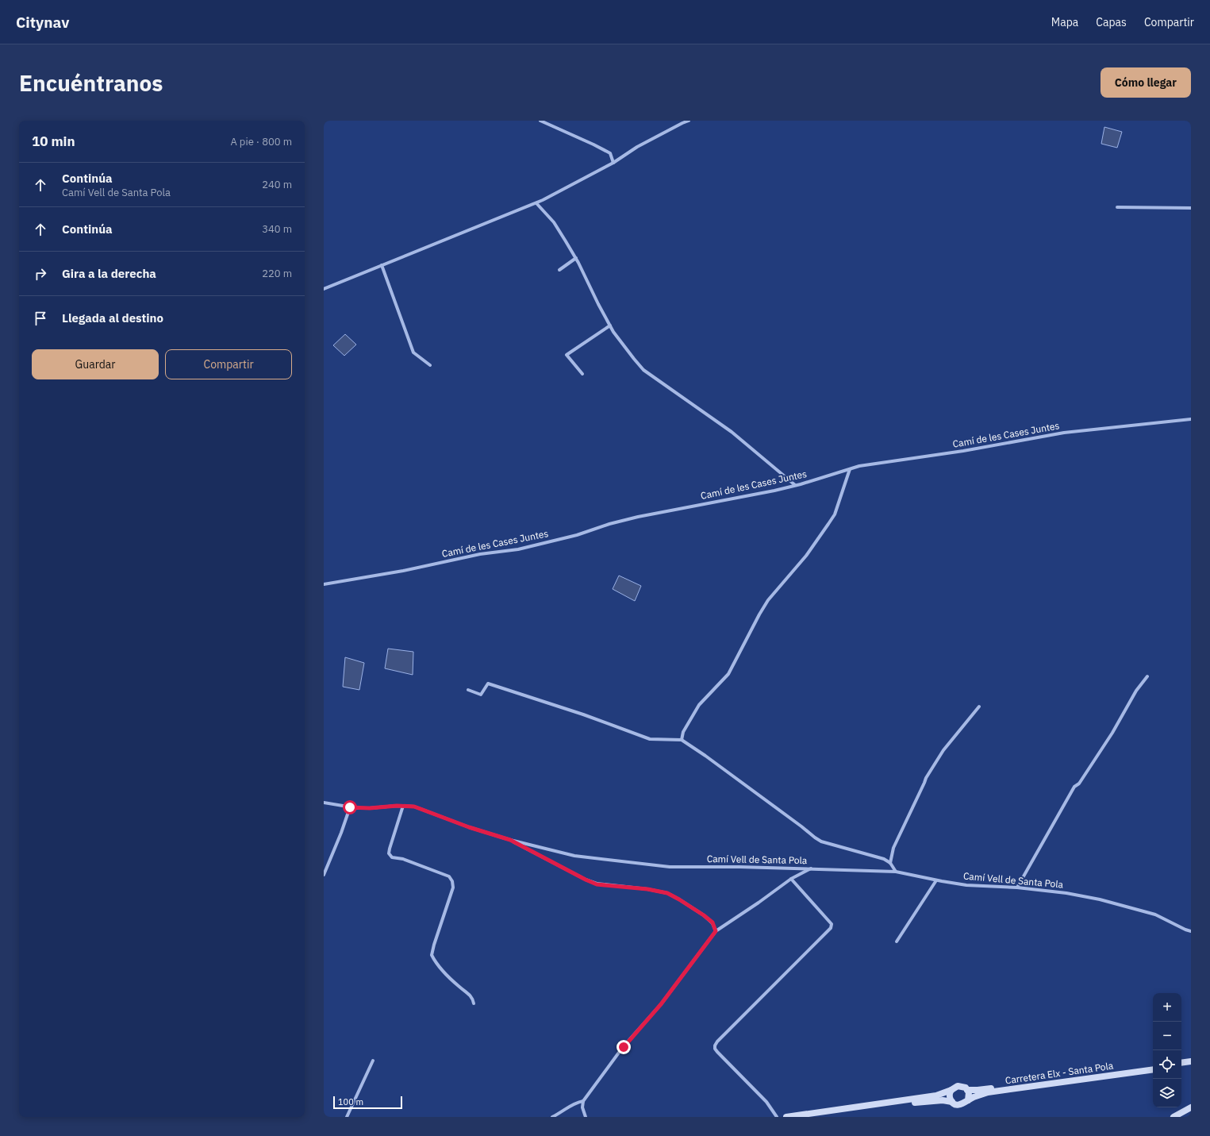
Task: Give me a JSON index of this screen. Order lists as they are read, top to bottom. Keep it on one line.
{"streets":{"main road":["Carretera Elx - Santa Pola"],"street":["Camí de les Cases Juntes","Camí Vell de Santa Pola"]},"scale_bar":"100 m","page":{"header":"Citynav","nav":["Mapa","Capas","Compartir"],"buttons":["Cómo llegar",["Guardar","Compartir"]],"title":"Encuéntranos","heading":["10 min","A pie · 800 m"],"list":[["Continúa","Camí Vell de Santa Pola","240 m"],["Continúa","340 m"],["Gira a la derecha","220 m"],"Llegada al destino"],"map_buttons":["+","−"],"scale":"100 m"}}
